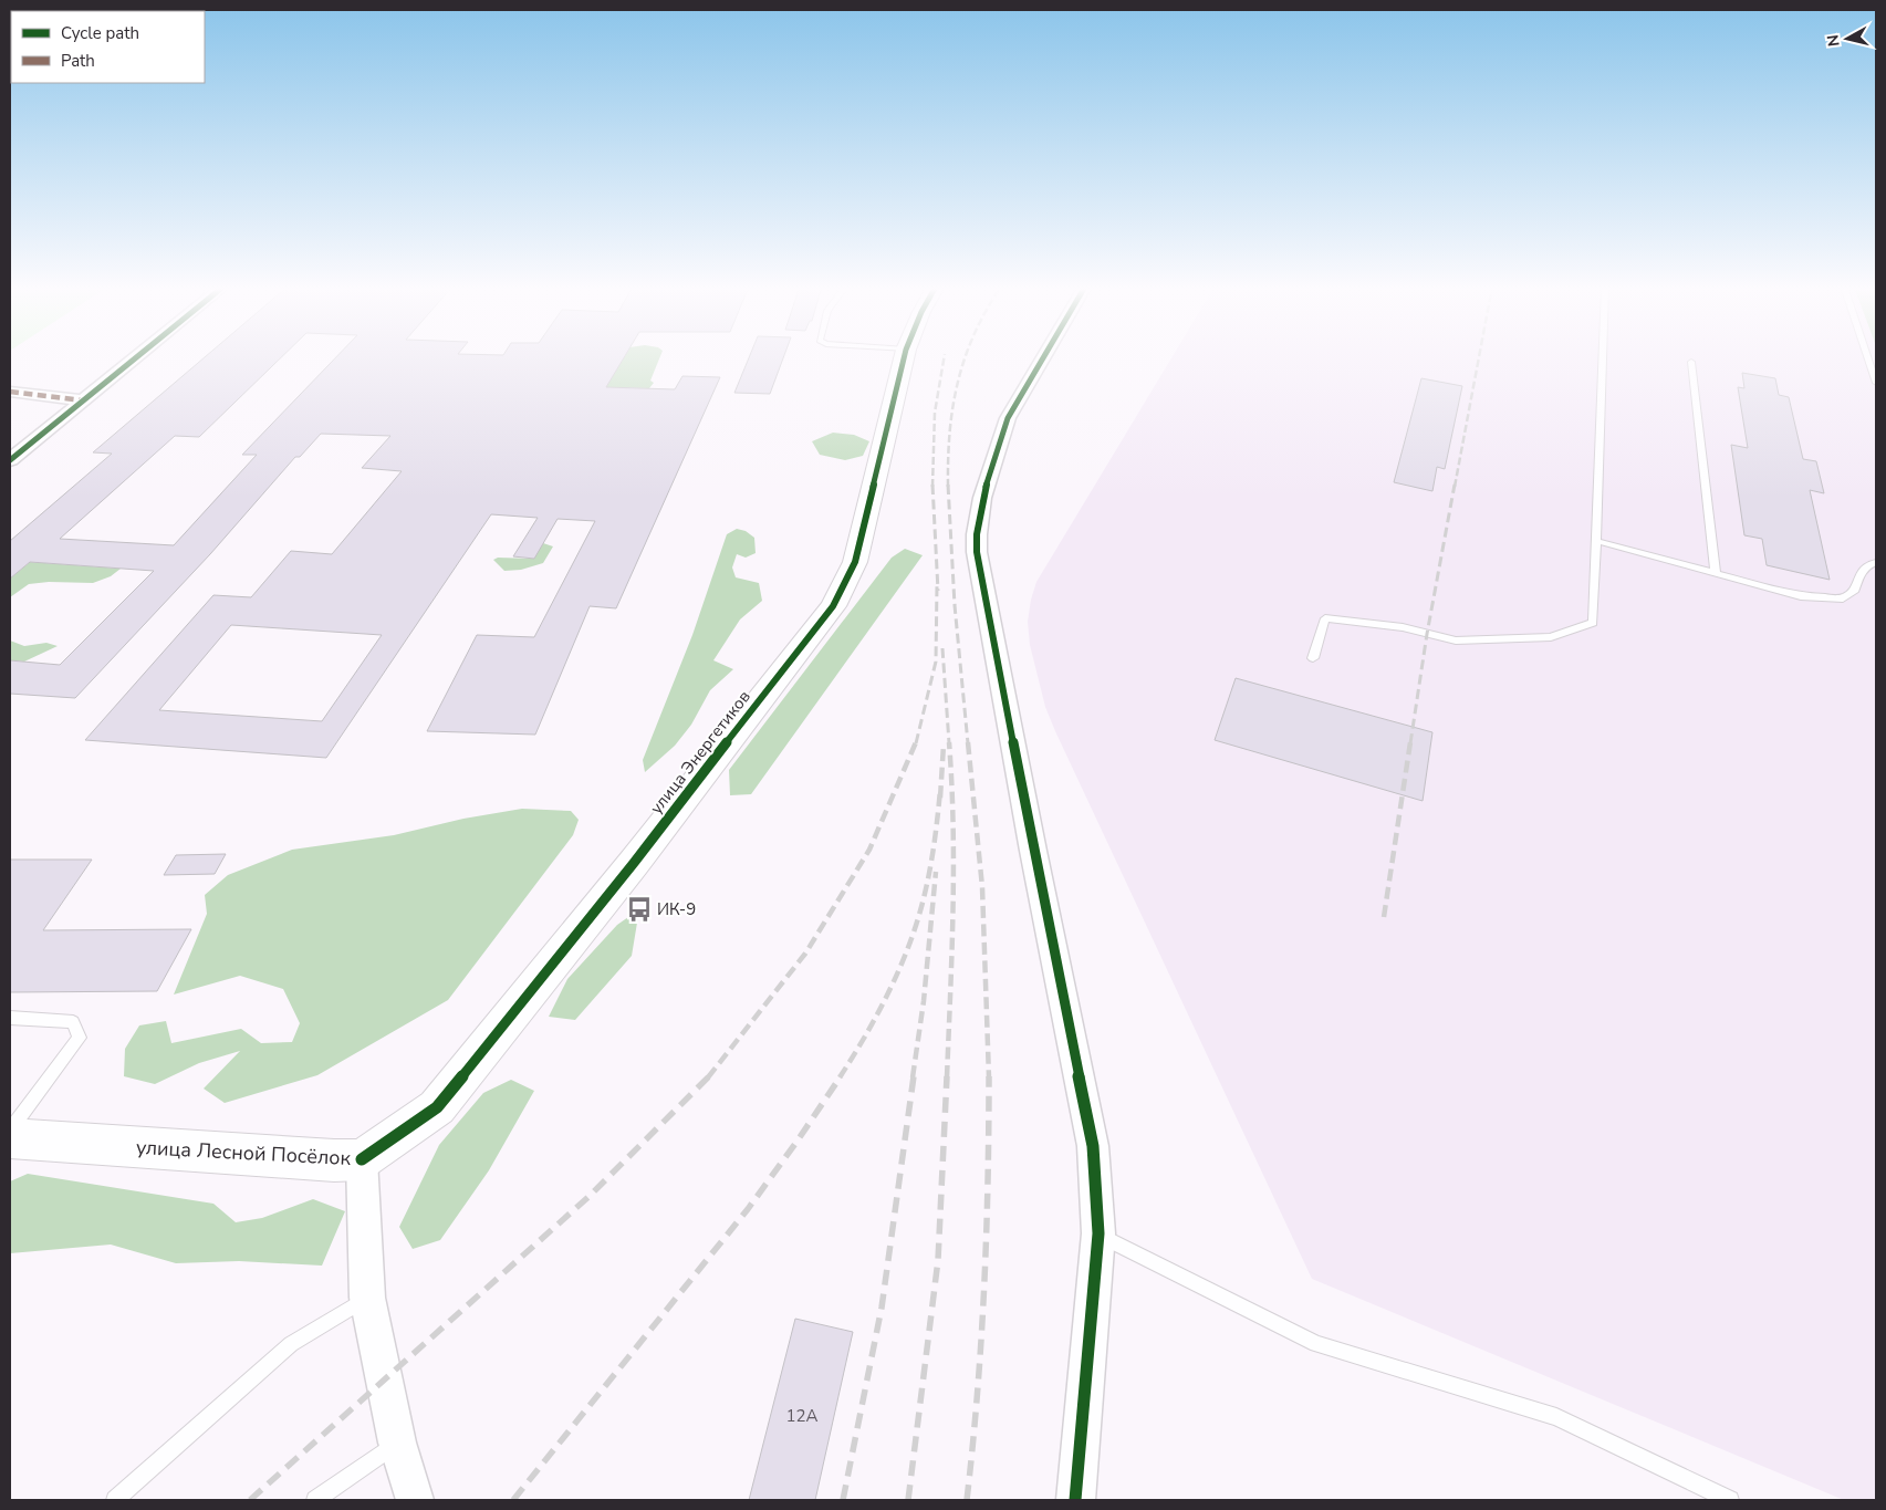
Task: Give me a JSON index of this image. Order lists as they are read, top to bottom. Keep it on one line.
{"streets":{"street":["улица Энергетиков","улица Лесной Посёлок"]},"crossings":[["улица Энергетиков","улица Лесной Посёлок"]],"places":{"bus stop":["ИК-9"]},"house_numbers":["12А"],"legend":["Cycle path","Path"],"north":"left"}
